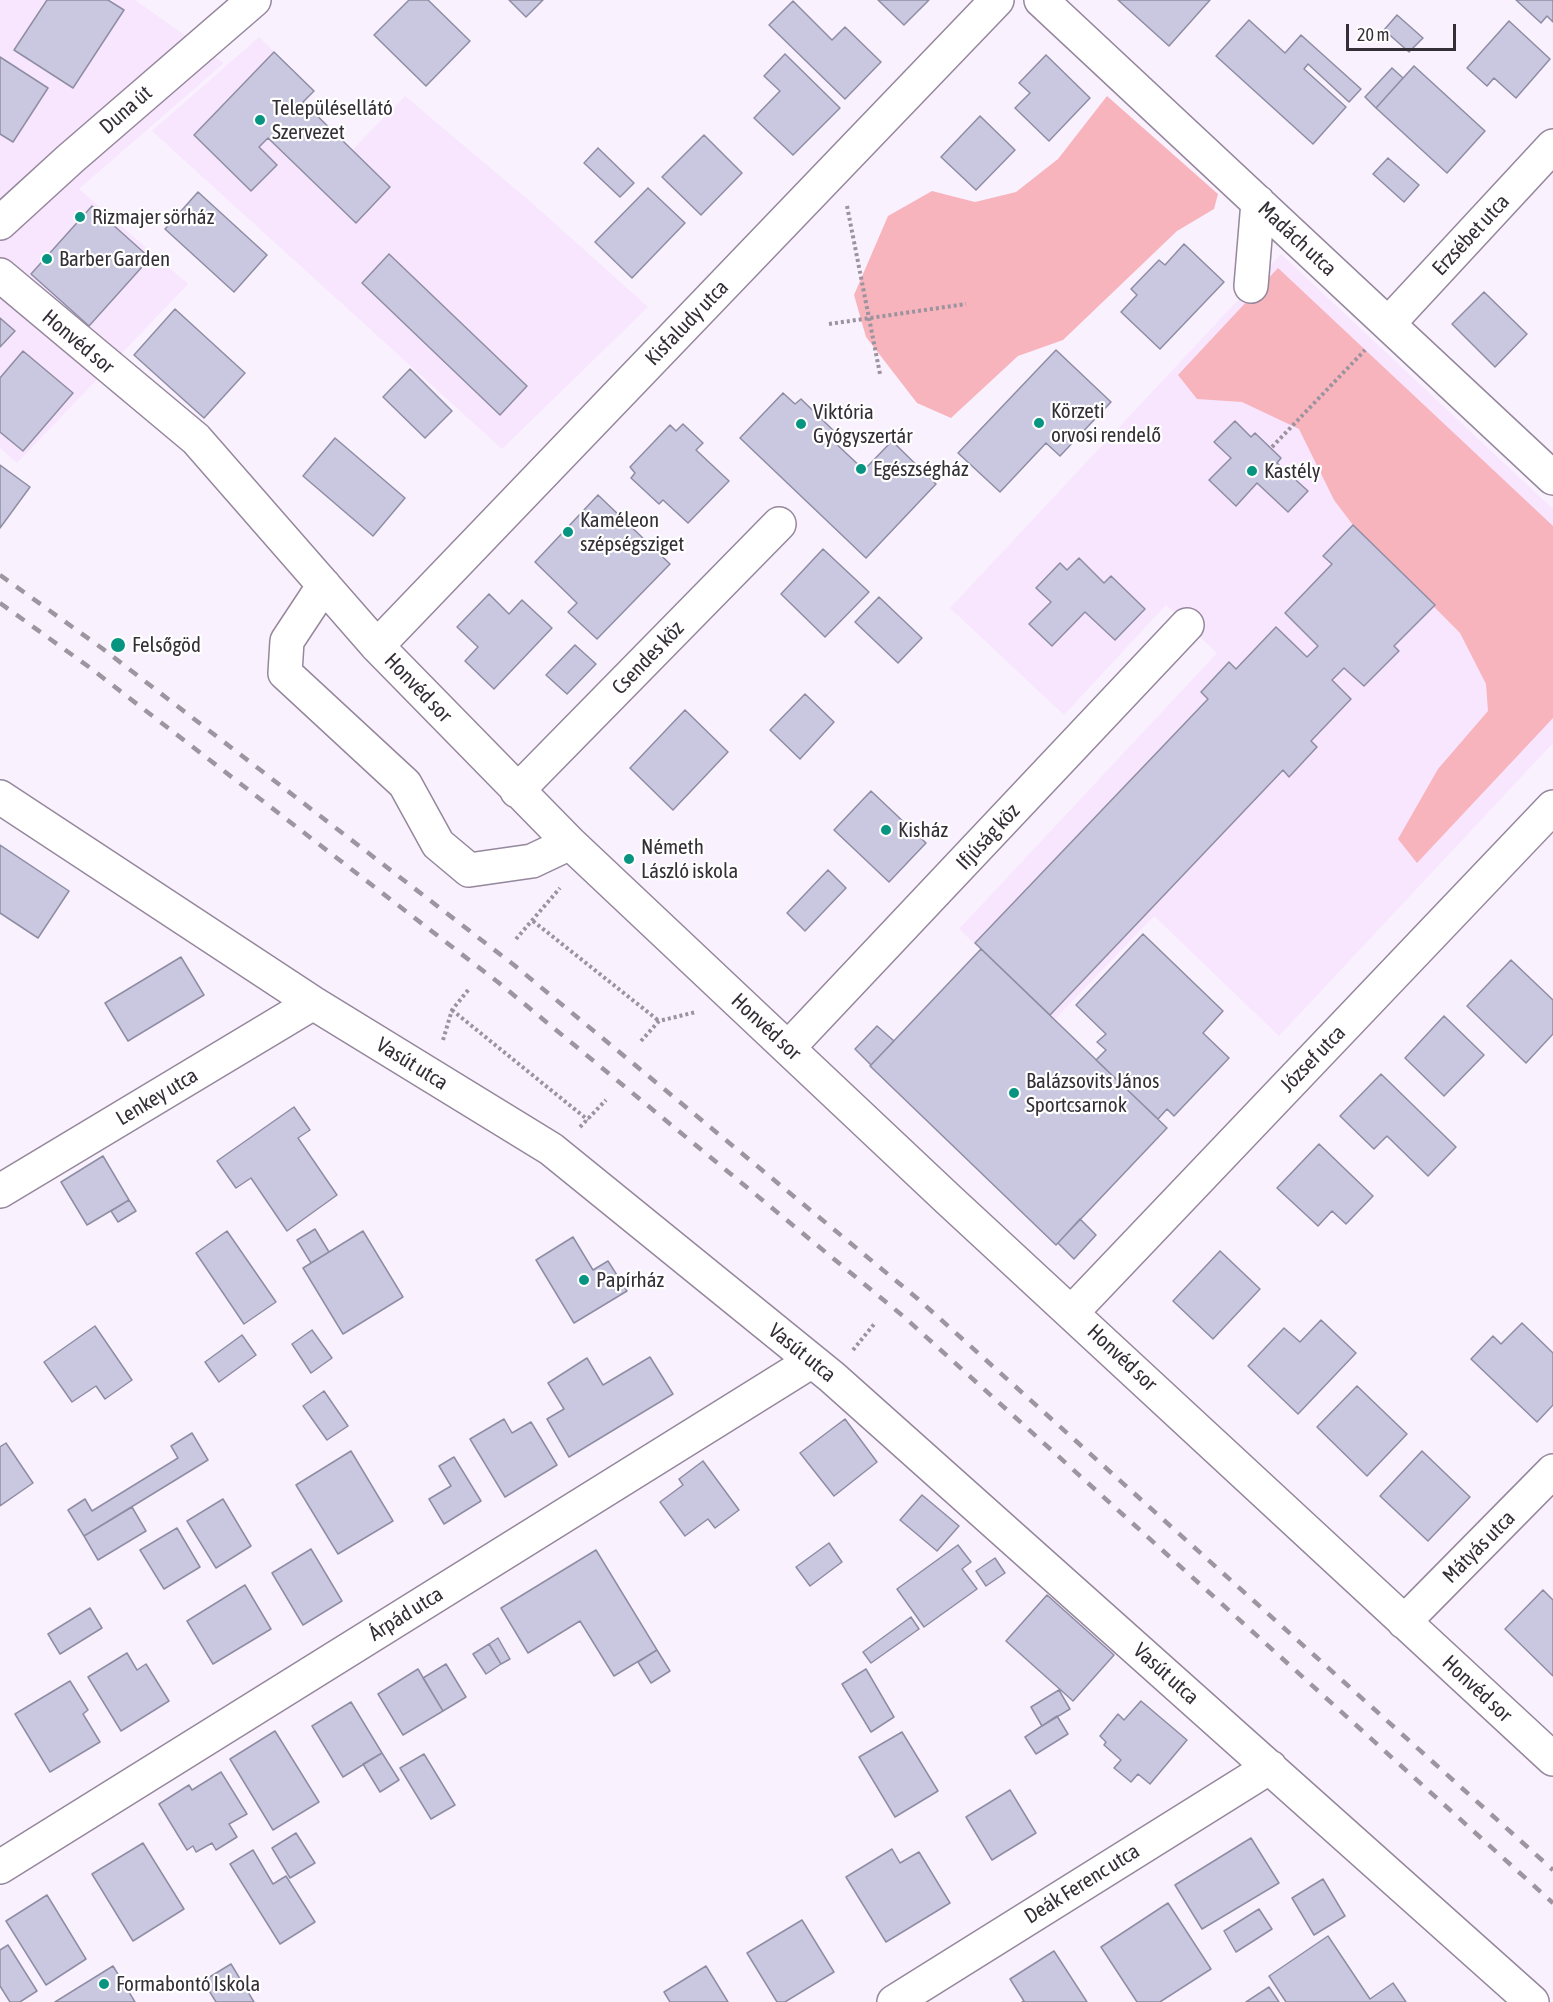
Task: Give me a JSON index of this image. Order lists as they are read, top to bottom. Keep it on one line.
{"streets":{"street":["Duna út","Erzsébet utca","Madách utca","Kisfaludy utca","Honvéd sor","Csendes köz","Ifjúság köz","József utca","Vasút utca","Lenkey utca","Mátyás utca","Árpád utca","Deák Ferenc utca"]},"crossings":[["Erzsébet utca","Madách utca"],["Kisfaludy utca","Honvéd sor"],["Honvéd sor","Csendes köz"],["Honvéd sor","Ifjúság köz"],["Honvéd sor","József utca"],["Honvéd sor","Mátyás utca"],["Vasút utca","Lenkey utca"],["Vasút utca","Árpád utca"],["Vasút utca","Deák Ferenc utca"]],"places":["Településellátó Szervezet","Rizmajer sörház","Barber Garden","Körzeti orvosi rendelő","Viktória Gyógyszertár","Egészségház","Kastély","Kaméleon szépségsziget","Felsőgöd","Kisház","Németh László iskola","Balázsovits János Sportcsarnok","Papírház","Formabontó Iskola"],"scale_bar":"20 m"}
